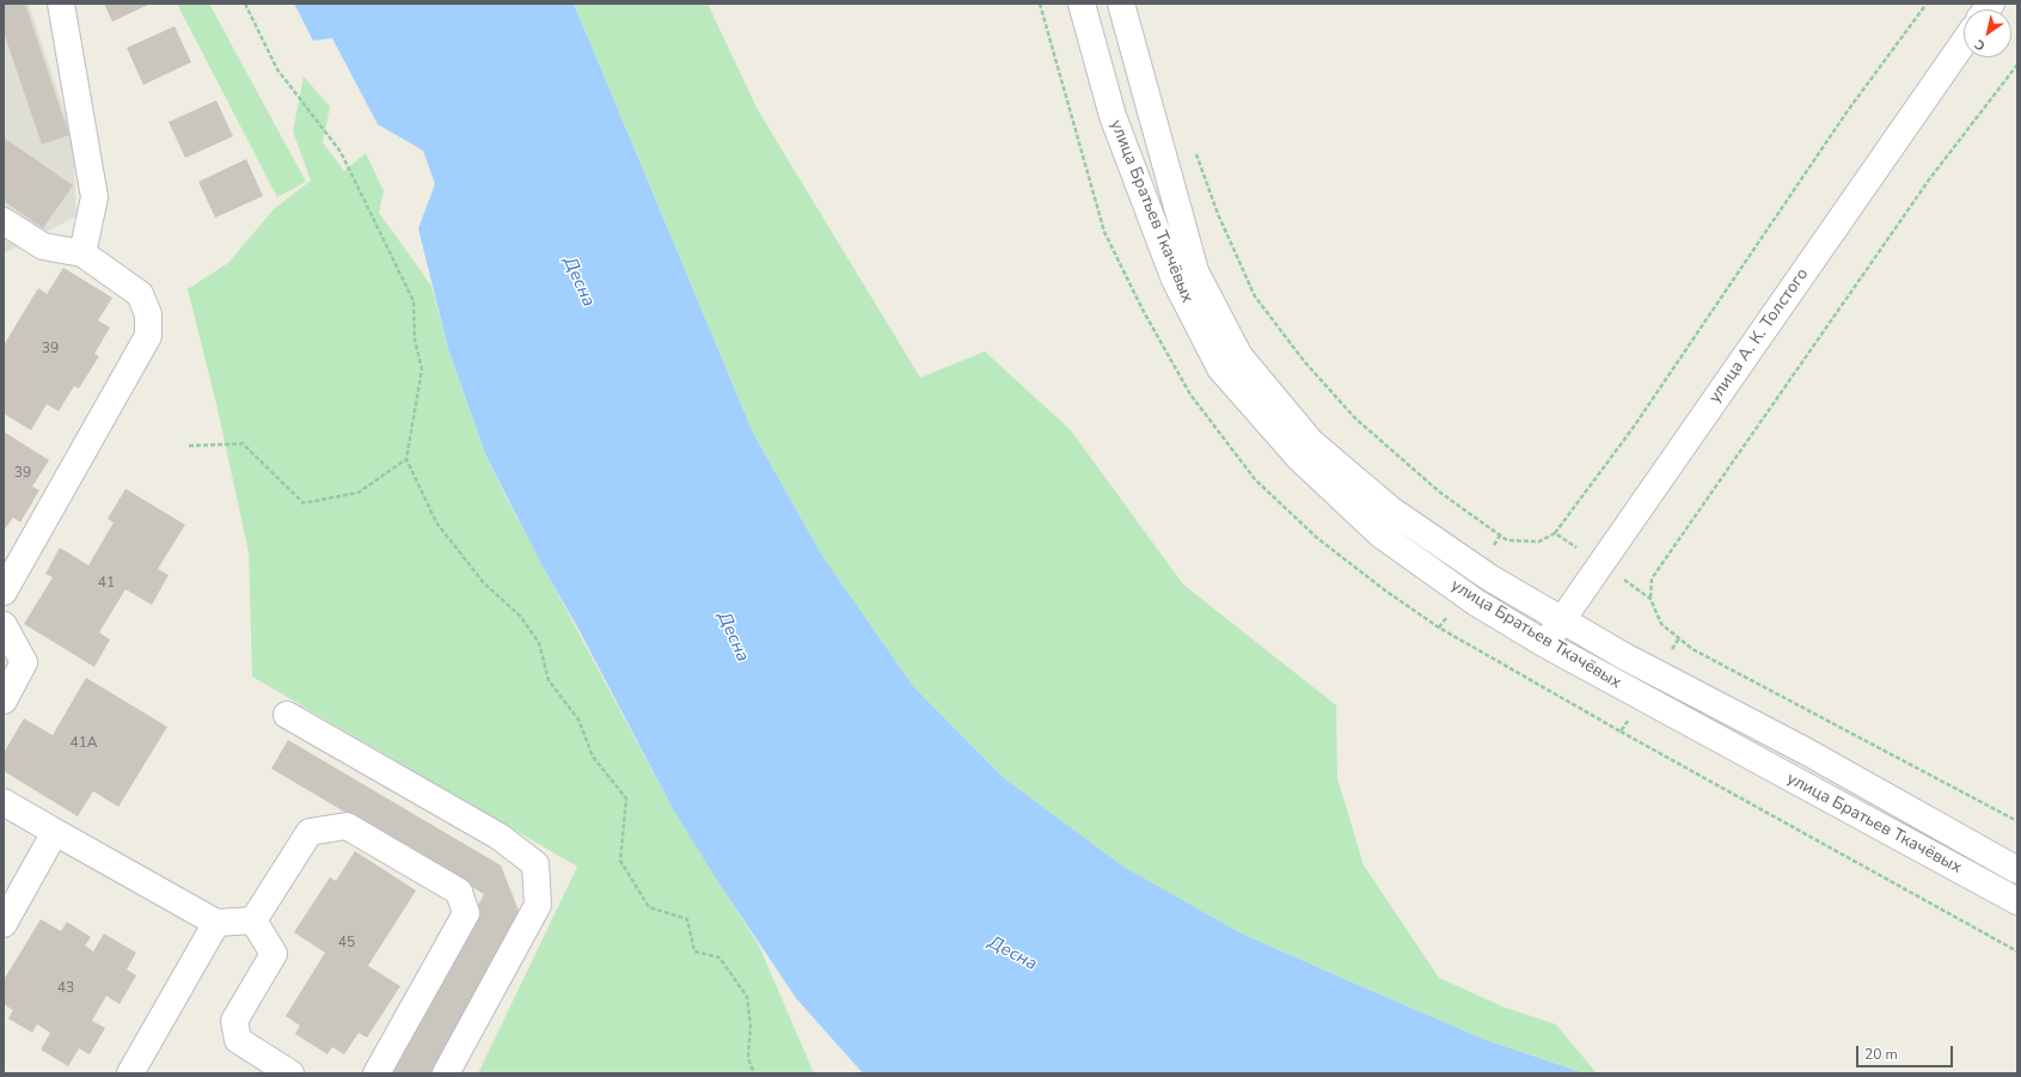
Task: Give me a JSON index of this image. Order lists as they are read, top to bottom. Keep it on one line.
{"streets":{"street":["улица Братьев Ткачёвых","улица А. К. Толстого"]},"crossings":[["улица Братьев Ткачёвых","улица А. К. Толстого"]],"water":["Десна"],"house_numbers":["39","39","41","41А","45","43"],"scale_bar":"20 m","north":"bottom left"}
